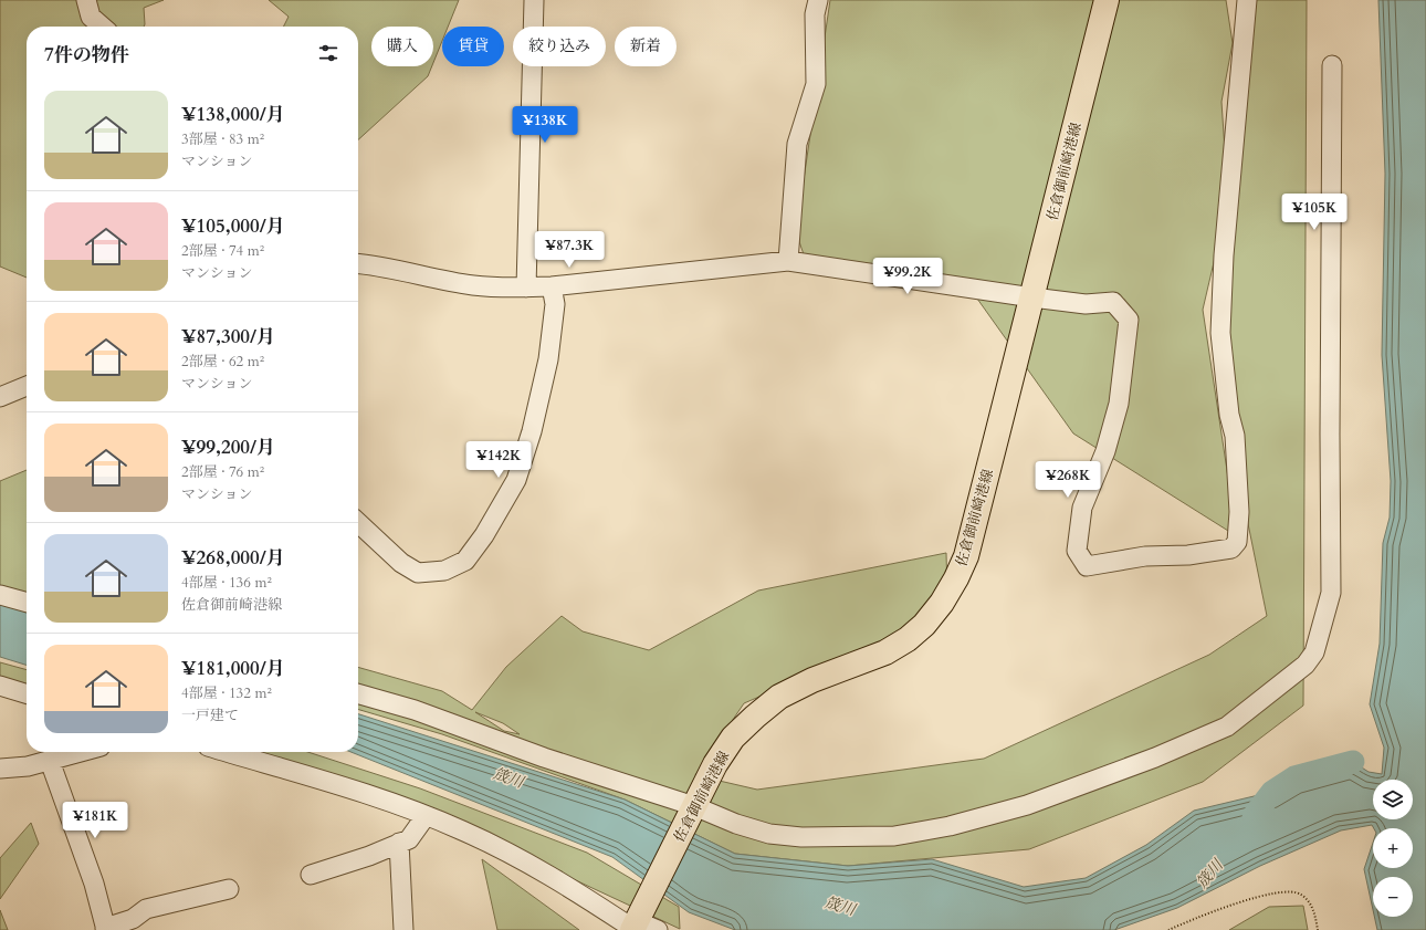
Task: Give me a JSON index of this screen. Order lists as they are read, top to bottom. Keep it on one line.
{"streets":{"main road":["佐倉御前崎港線"]},"water":["筬川"],"page":{"chip":["購入","賃貸","絞り込み","新着"],"heading":"7件の物件","list":[{"name":"¥138,000/月","note":"3部屋 · 83 m² · マンション"},{"name":"¥105,000/月","note":"2部屋 · 74 m² · マンション"},{"name":"¥87,300/月","note":"2部屋 · 62 m² · マンション"},{"name":"¥99,200/月","note":"2部屋 · 76 m² · マンション"},{"name":"¥268,000/月","note":"4部屋 · 136 m² · 佐倉御前崎港線"},{"name":"¥181,000/月","note":"4部屋 · 132 m² · 一戸建て"}],"price":["¥138K","¥105K","¥87.3K","¥99.2K","¥142K","¥268K","¥181K"],"map_buttons":["+","−"]}}
